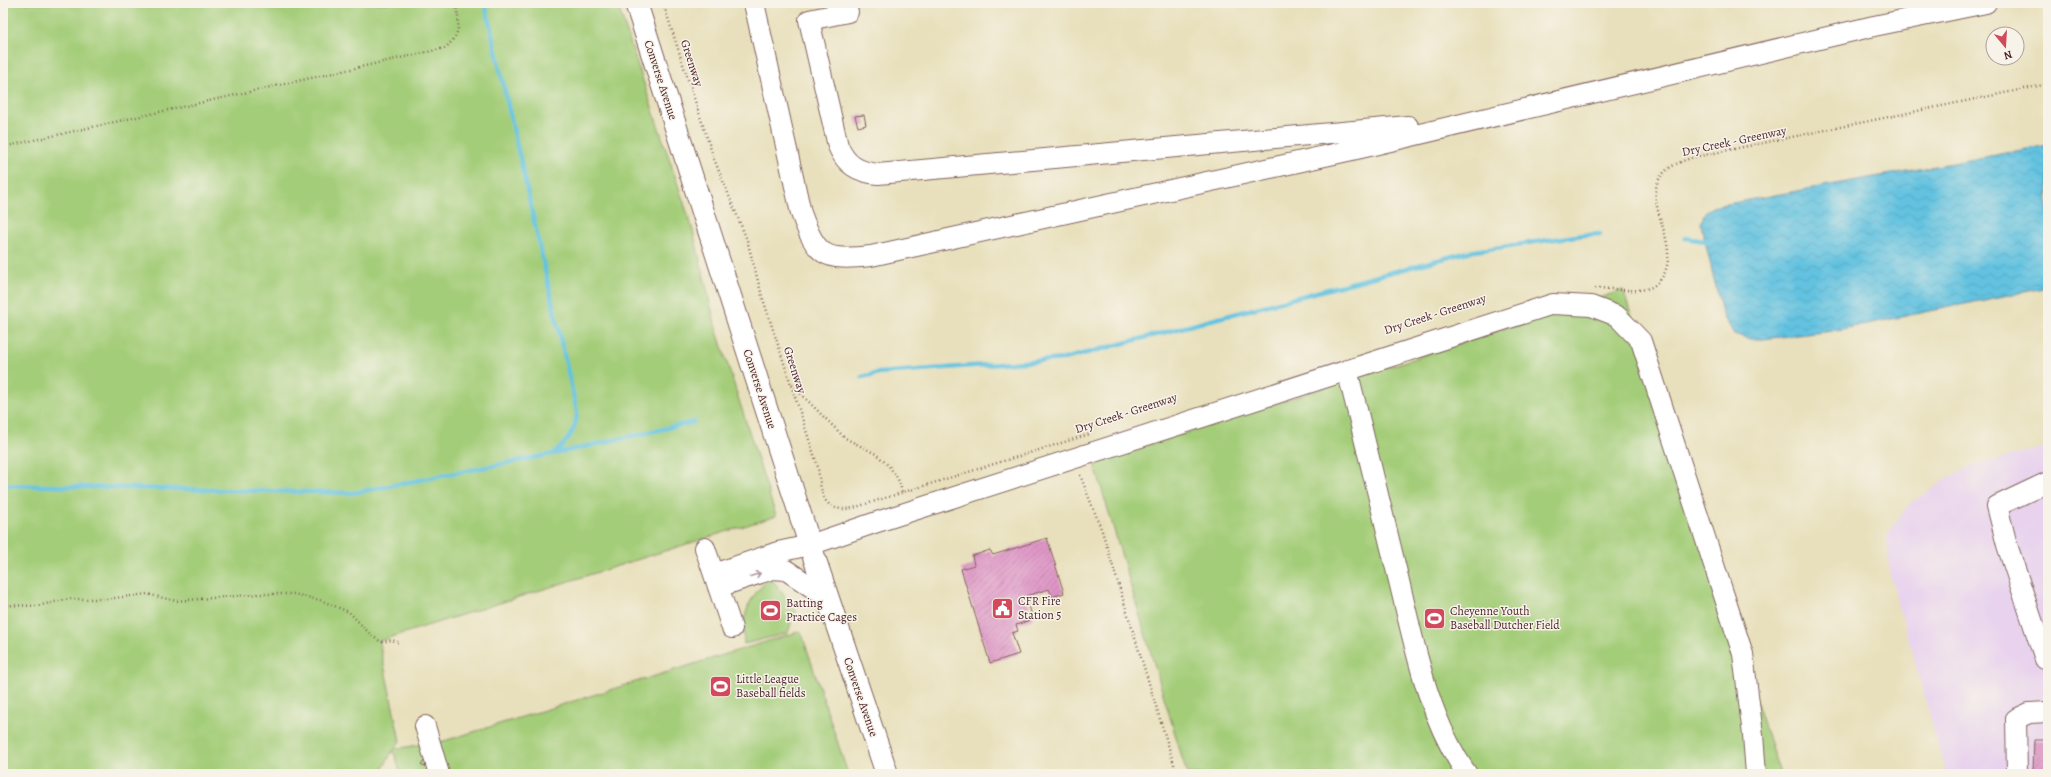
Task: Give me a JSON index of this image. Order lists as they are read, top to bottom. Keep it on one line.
{"streets":{"main road":["Converse Avenue"],"path":["Greenway","Dry Creek - Greenway"]},"crossings":[["Greenway","Dry Creek - Greenway"]],"places":{"public building":["CFR Fire Station 5"],"sports":["Batting Practice Cages","Cheyenne Youth Baseball Dutcher Field","Little League Baseball fields"]},"north":"bottom"}
